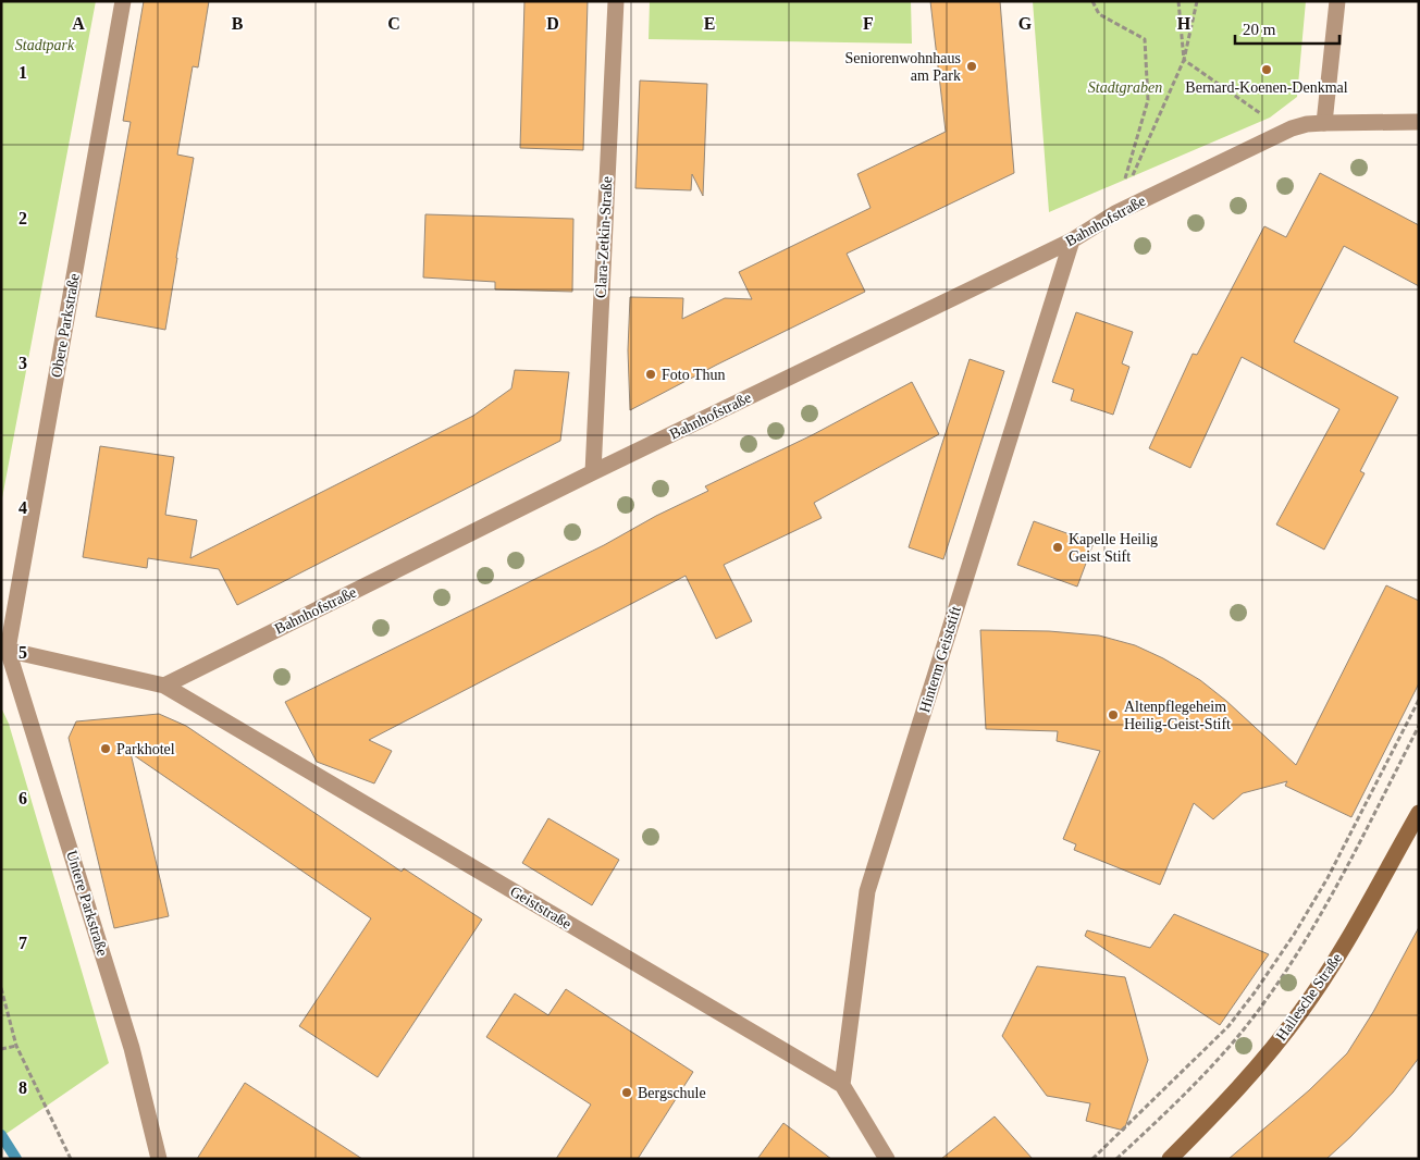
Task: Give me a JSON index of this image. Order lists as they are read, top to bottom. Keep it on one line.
{"streets":{"street":["Bahnhofstraße","Clara-Zetkin-Straße","Obere Parkstraße","Hinterm Geiststift","Untere Parkstraße","Geiststraße","Hallesche Straße"]},"crossings":[["Bahnhofstraße","Clara-Zetkin-Straße"],["Bahnhofstraße","Hinterm Geiststift"],["Bahnhofstraße","Geiststraße"],["Obere Parkstraße","Untere Parkstraße"],["Hinterm Geiststift","Geiststraße"]],"parks":["Stadtpark","Stadtgraben"],"places":["Seniorenwohnhaus am Park","Bernard-Koenen-Denkmal","Foto Thun","Kapelle Heilig Geist Stift","Altenpflegeheim Heilig-Geist-Stift","Parkhotel","Bergschule"],"scale_bar":"20 m","grid":{"columns":["A","B","C","D","E","F","G","H"],"rows":["1","2","3","4","5","6","7","8"]}}
